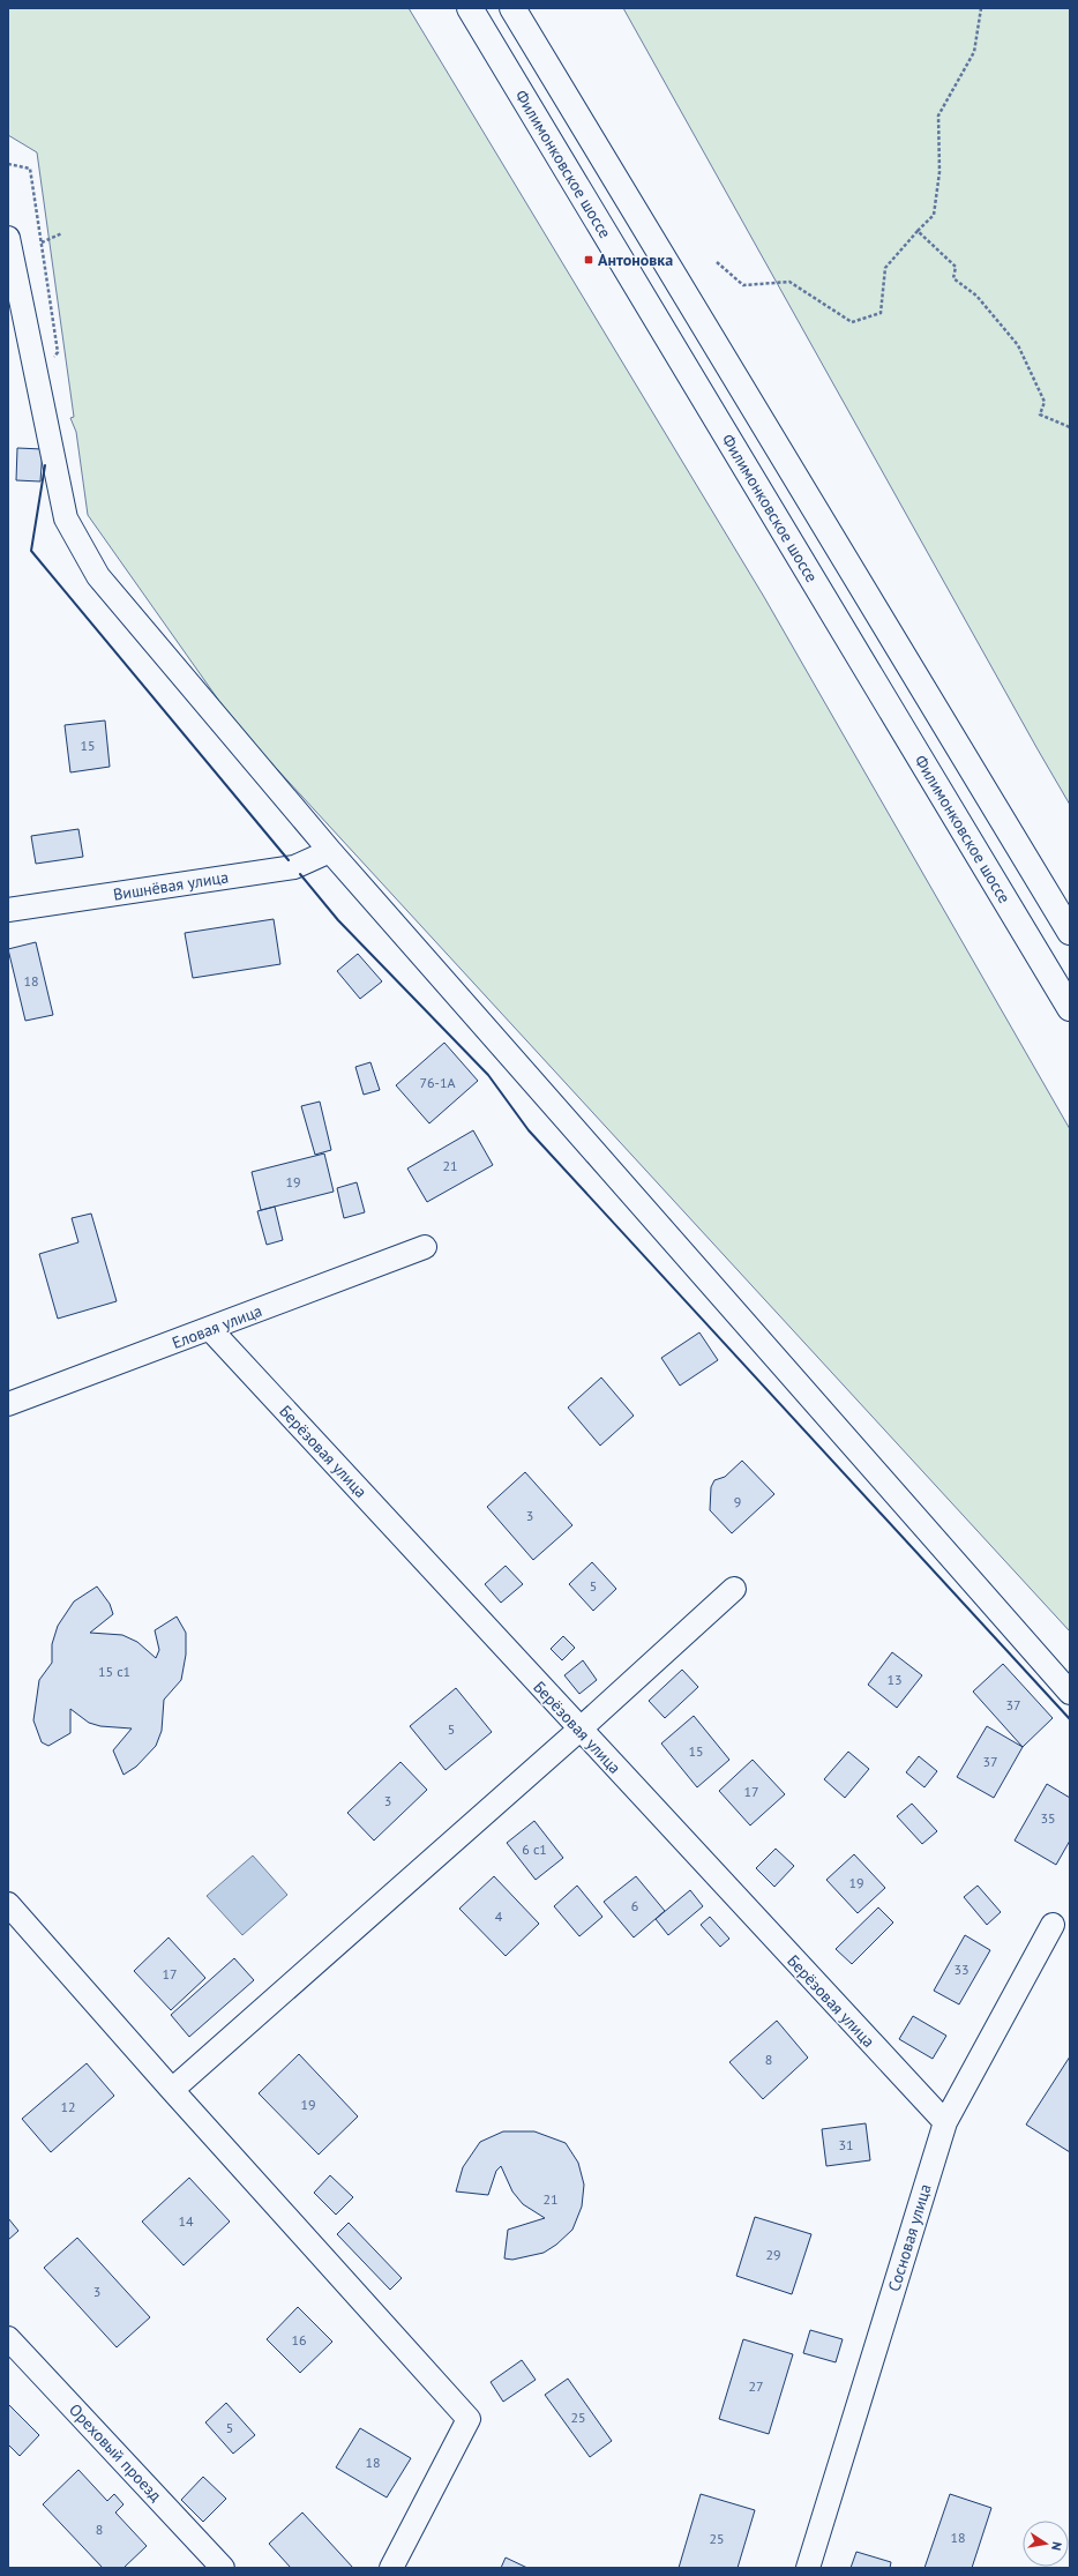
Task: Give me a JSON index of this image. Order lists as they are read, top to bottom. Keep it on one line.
{"streets":{"main road":["Филимонковское шоссе"],"street":["Вишнёвая улица","Еловая улица","Берёзовая улица","Сосновая улица","Ореховый проезд"]},"crossings":[["Еловая улица","Берёзовая улица"],["Берёзовая улица","Сосновая улица"]],"places":{"transit":["Антоновка"]},"house_numbers":["15","18","76-1А","21","19","9","3","5","15 с1","13","37","5","15","37","17","3","35","6 с1","19","6","4","33","17","8","19","12","31","21","14","29","3","16","27","25","5","18","8","18","25"],"north":"right"}
